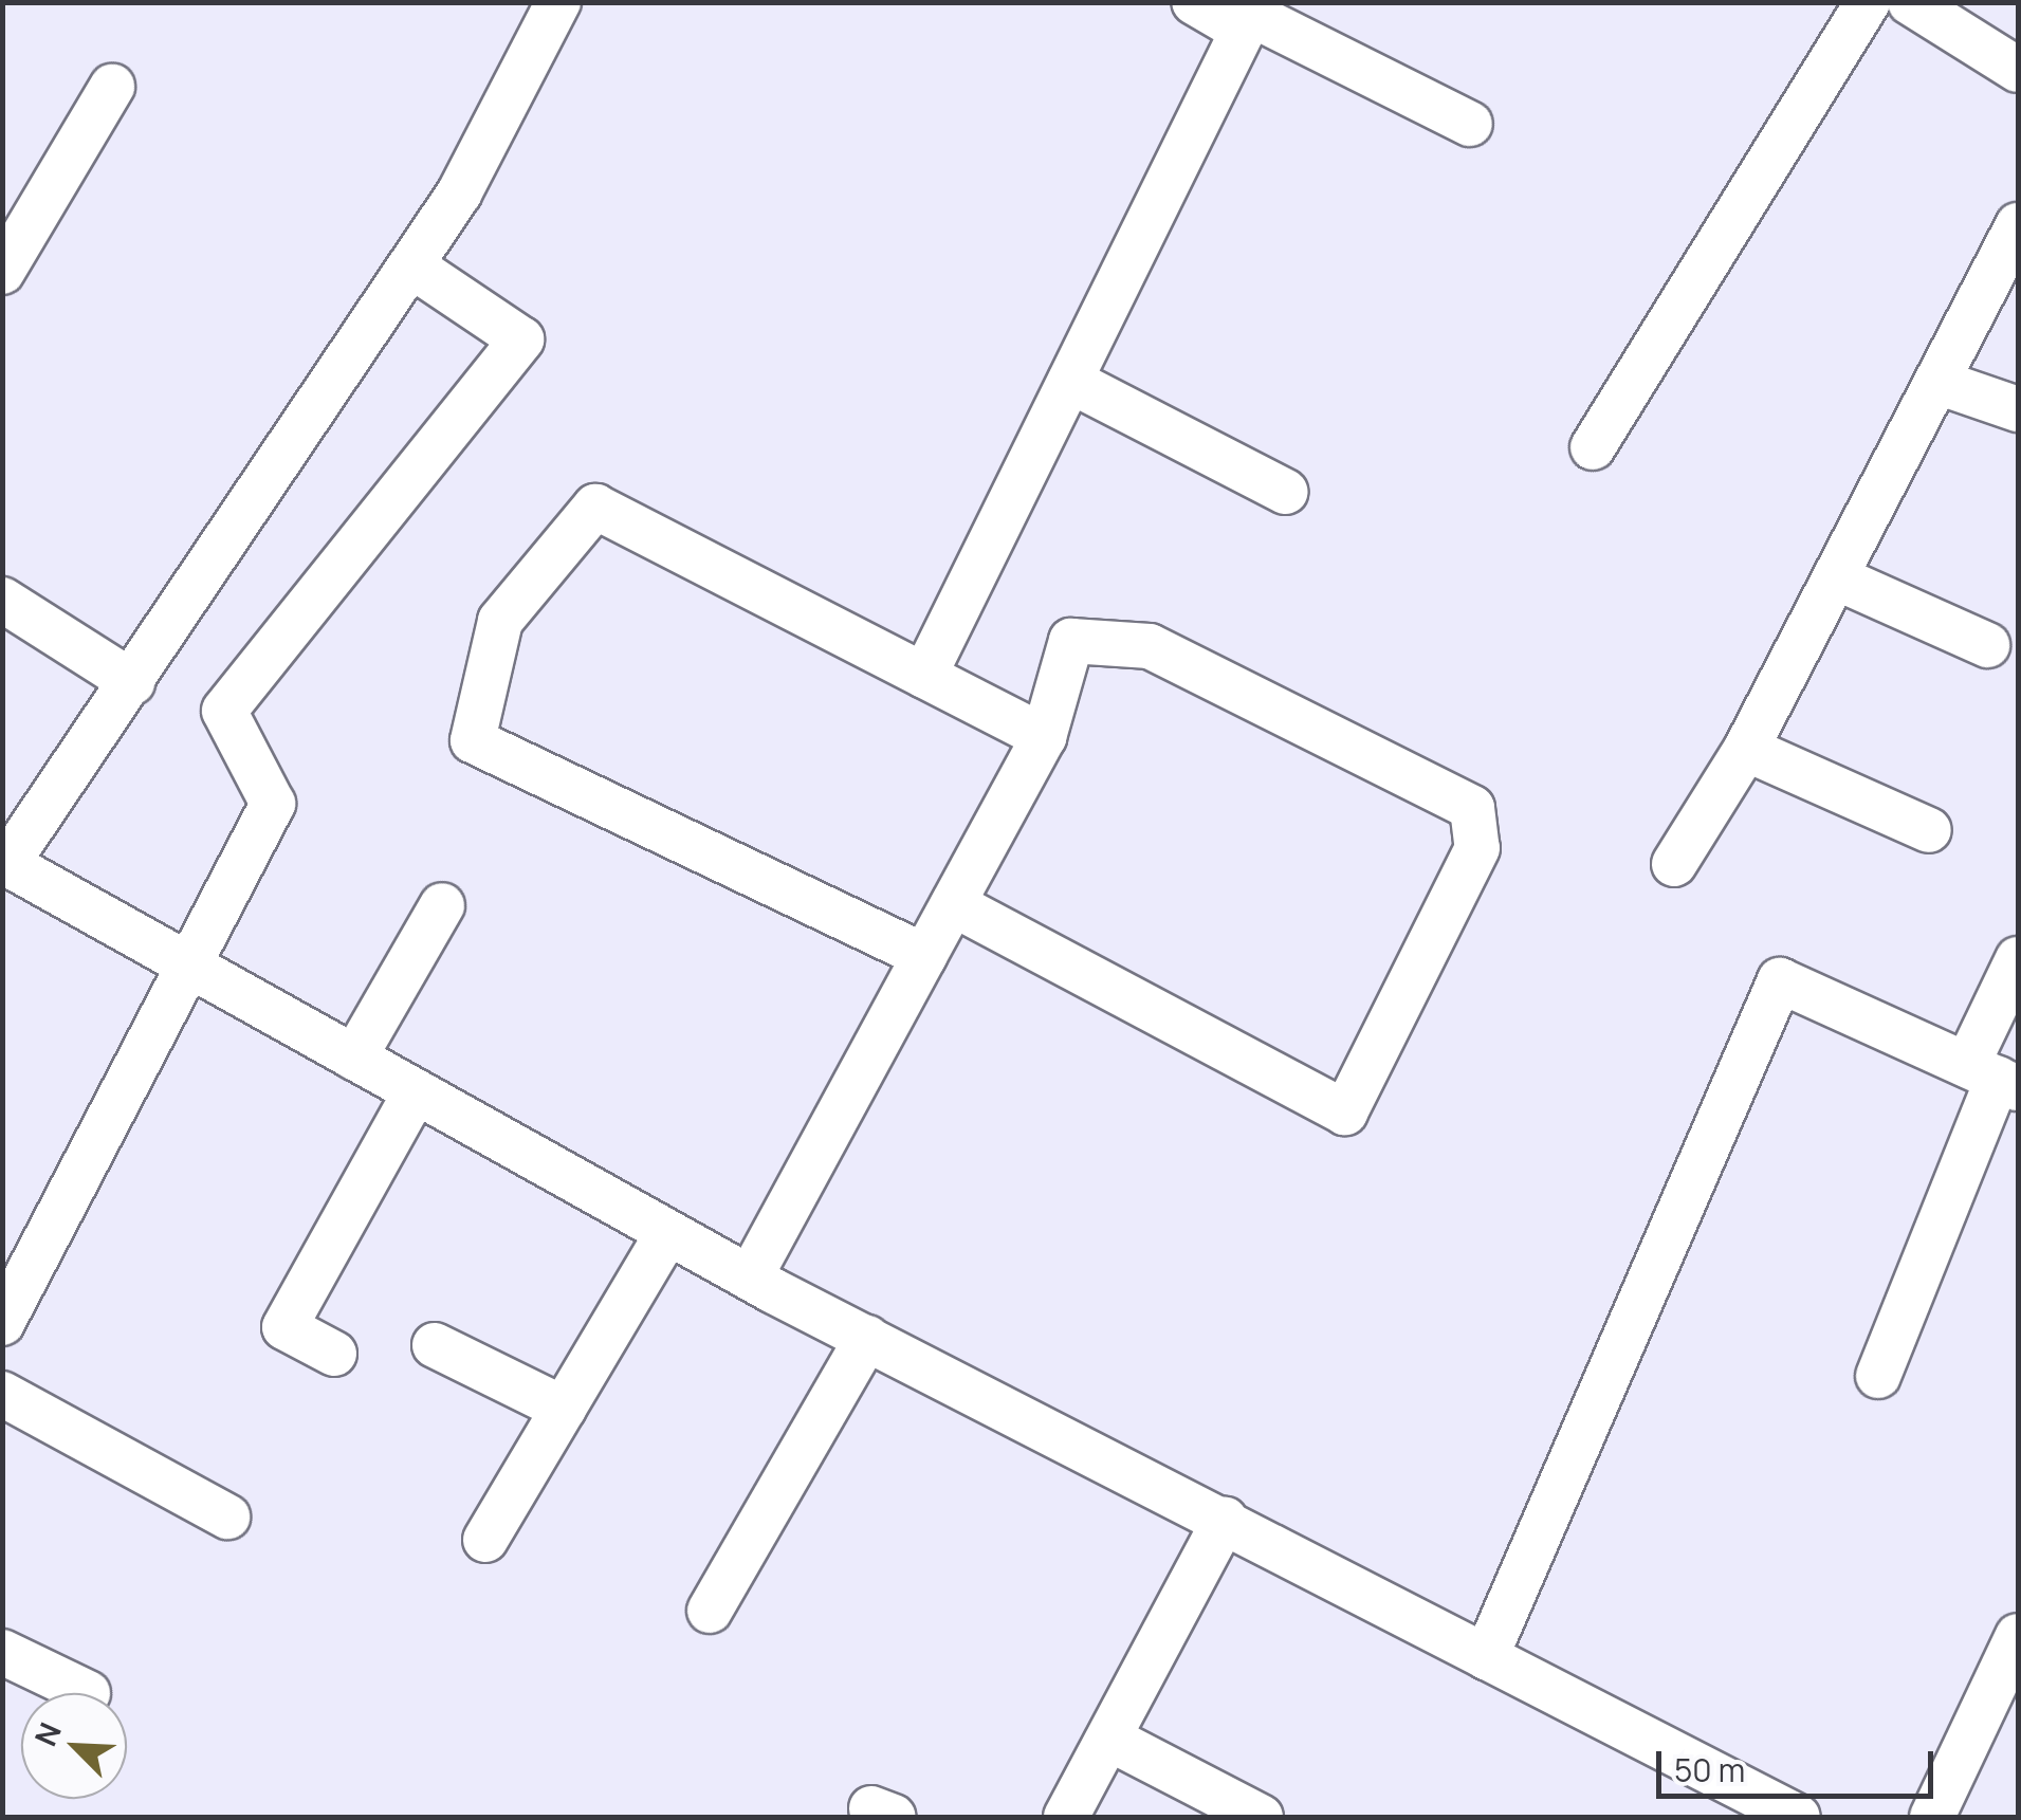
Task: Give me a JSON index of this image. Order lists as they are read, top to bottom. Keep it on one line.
{"scale_bar":"50 m","north":"top left"}
